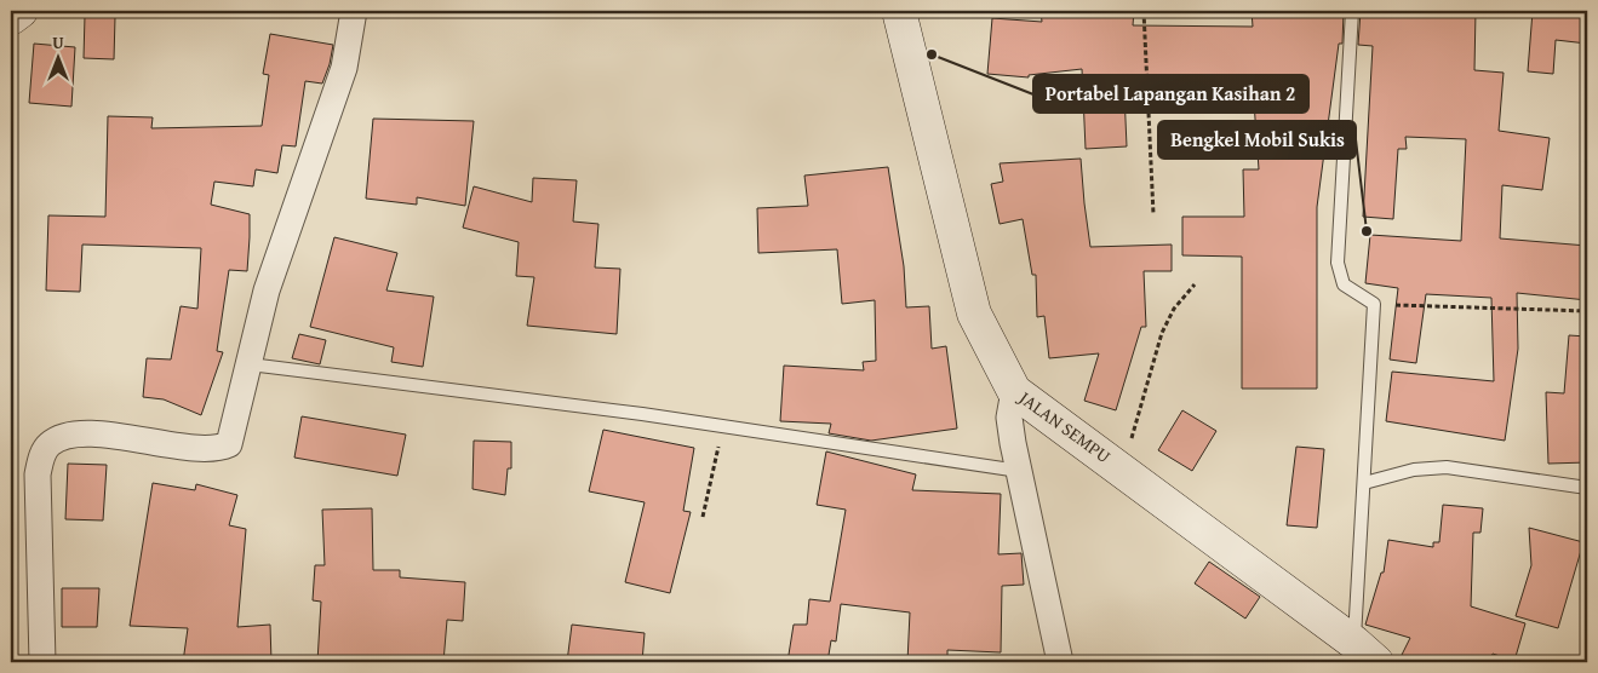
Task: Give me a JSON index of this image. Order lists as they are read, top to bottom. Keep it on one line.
{"streets":{"main road":["JALAN SEMPU"]},"places":["Portabel Lapangan Kasihan 2","Bengkel Mobil Sukis"],"north":"top"}
